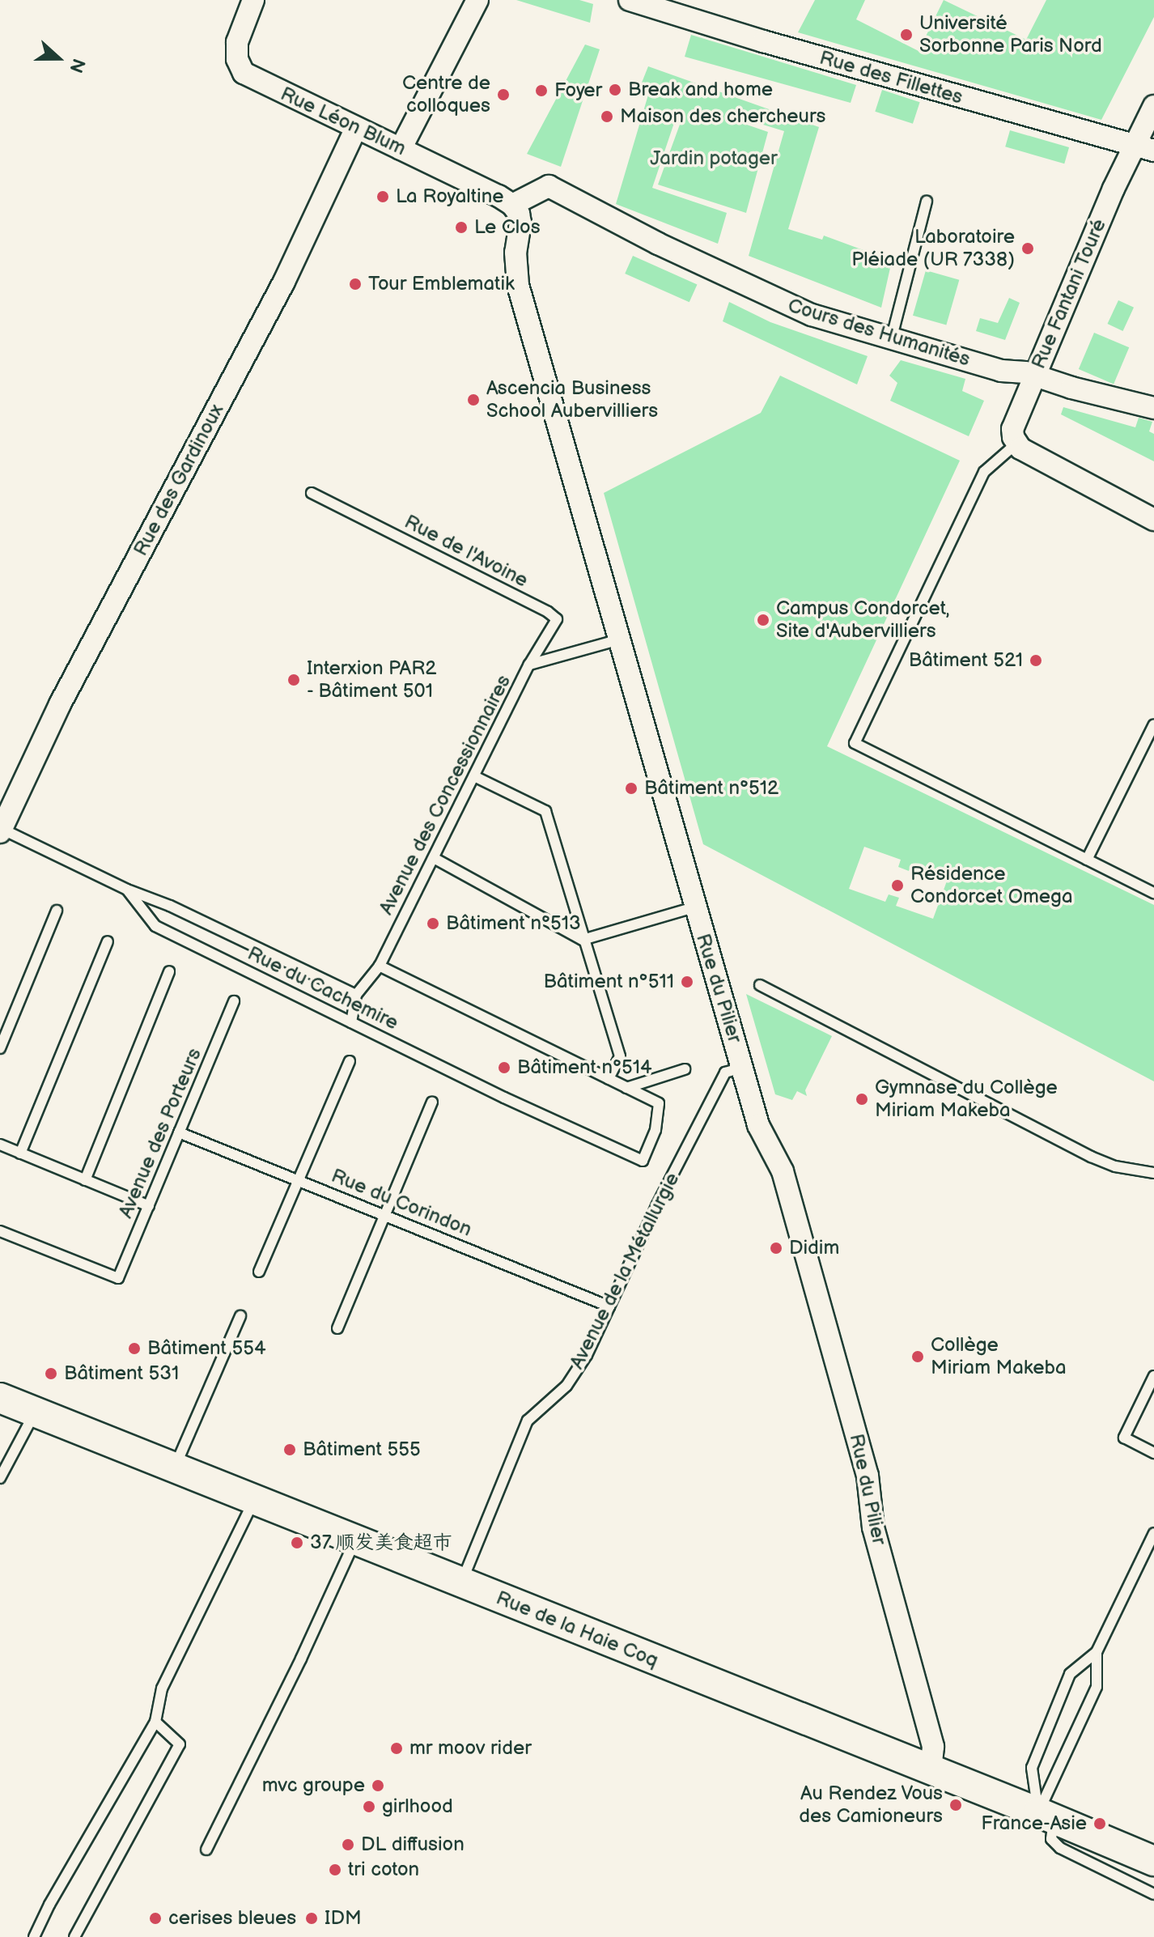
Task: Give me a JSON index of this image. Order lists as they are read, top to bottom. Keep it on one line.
{"streets":{"main road":["Rue de la Haie Coq"],"street":["Rue des Fillettes","Rue Léon Blum","Rue Fantani Touré","Cours des Humanités","Rue des Gardinoux","Rue du Pilier"],"lane":["Rue de l'Avoine","Avenue des Concessionnaires","Rue du Cachemire","Avenue des Porteurs","Rue du Corindon","Avenue de la Métallurgie"]},"crossings":[["Rue des Fillettes","Rue Fantani Touré"],["Rue Léon Blum","Cours des Humanités"],["Rue Léon Blum","Rue des Gardinoux"],["Rue Léon Blum","Rue du Pilier"],["Rue Fantani Touré","Cours des Humanités"],["Cours des Humanités","Rue du Pilier"],["Rue des Gardinoux","Rue du Cachemire"],["Rue de l'Avoine","Avenue des Concessionnaires"],["Avenue des Concessionnaires","Rue du Cachemire"],["Avenue des Concessionnaires","Rue du Pilier"],["Rue du Pilier","Avenue de la Métallurgie"],["Rue du Pilier","Rue de la Haie Coq"],["Avenue des Porteurs","Rue du Corindon"],["Rue du Corindon","Avenue de la Métallurgie"],["Avenue de la Métallurgie","Rue de la Haie Coq"]],"parks":["Jardin potager"],"places":["Université Sorbonne Paris Nord","Break and home","Foyer","Centre de colloques","Maison des chercheurs","La Royaltine","Le Clos","Laboratoire Pléiade (UR 7338)","Tour Emblematik","Ascencia Business School Aubervilliers","Campus Condorcet, Site d'Aubervilliers","Bâtiment 521","Interxion PAR2 - Bâtiment 501","Bâtiment n°512","Résidence Condorcet Omega","Bâtiment n°513","Bâtiment n°511","Bâtiment n°514","Gymnase du Collège Miriam Makeba","Didim","Bâtiment 554","Collège Miriam Makeba","Bâtiment 531","Bâtiment 555","37 顺发美食超市","mr moov rider","mvc groupe","Au Rendez Vous des Camioneurs","girlhood","France-Asie","DL diffusion","tri coton","cerises bleues","IDM"],"north":"right"}
